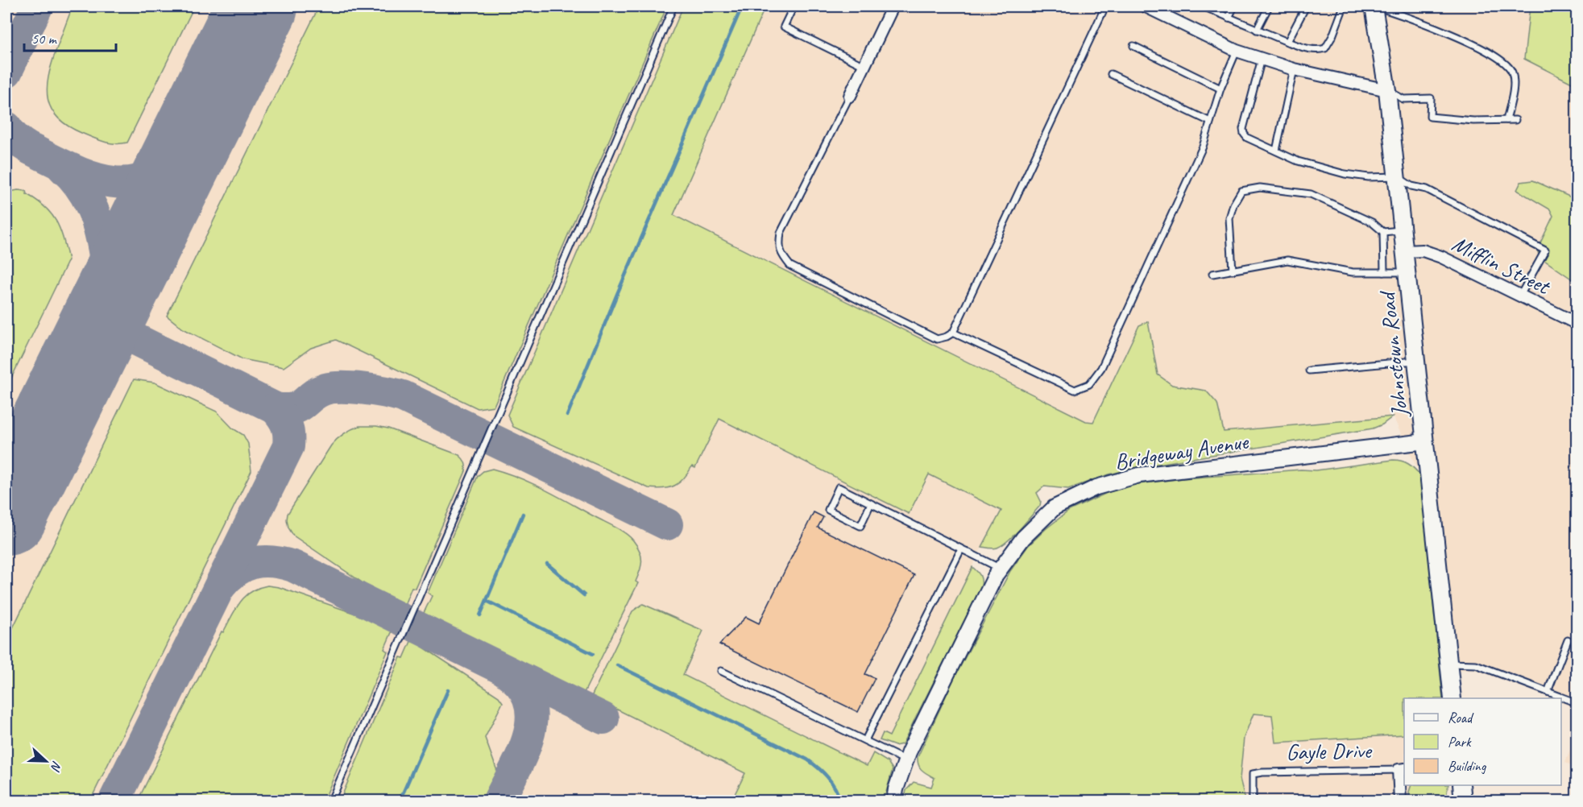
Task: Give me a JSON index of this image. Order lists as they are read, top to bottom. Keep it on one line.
{"streets":{"main road":["Johnstown Road"],"street":["Mifflin Street","Bridgeway Avenue"],"lane":["Gayle Drive"]},"crossings":[["Mifflin Street","Johnstown Road"],["Johnstown Road","Bridgeway Avenue"]],"legend":["Road","Park","Building"],"scale_bar":"50 m","north":"right"}
